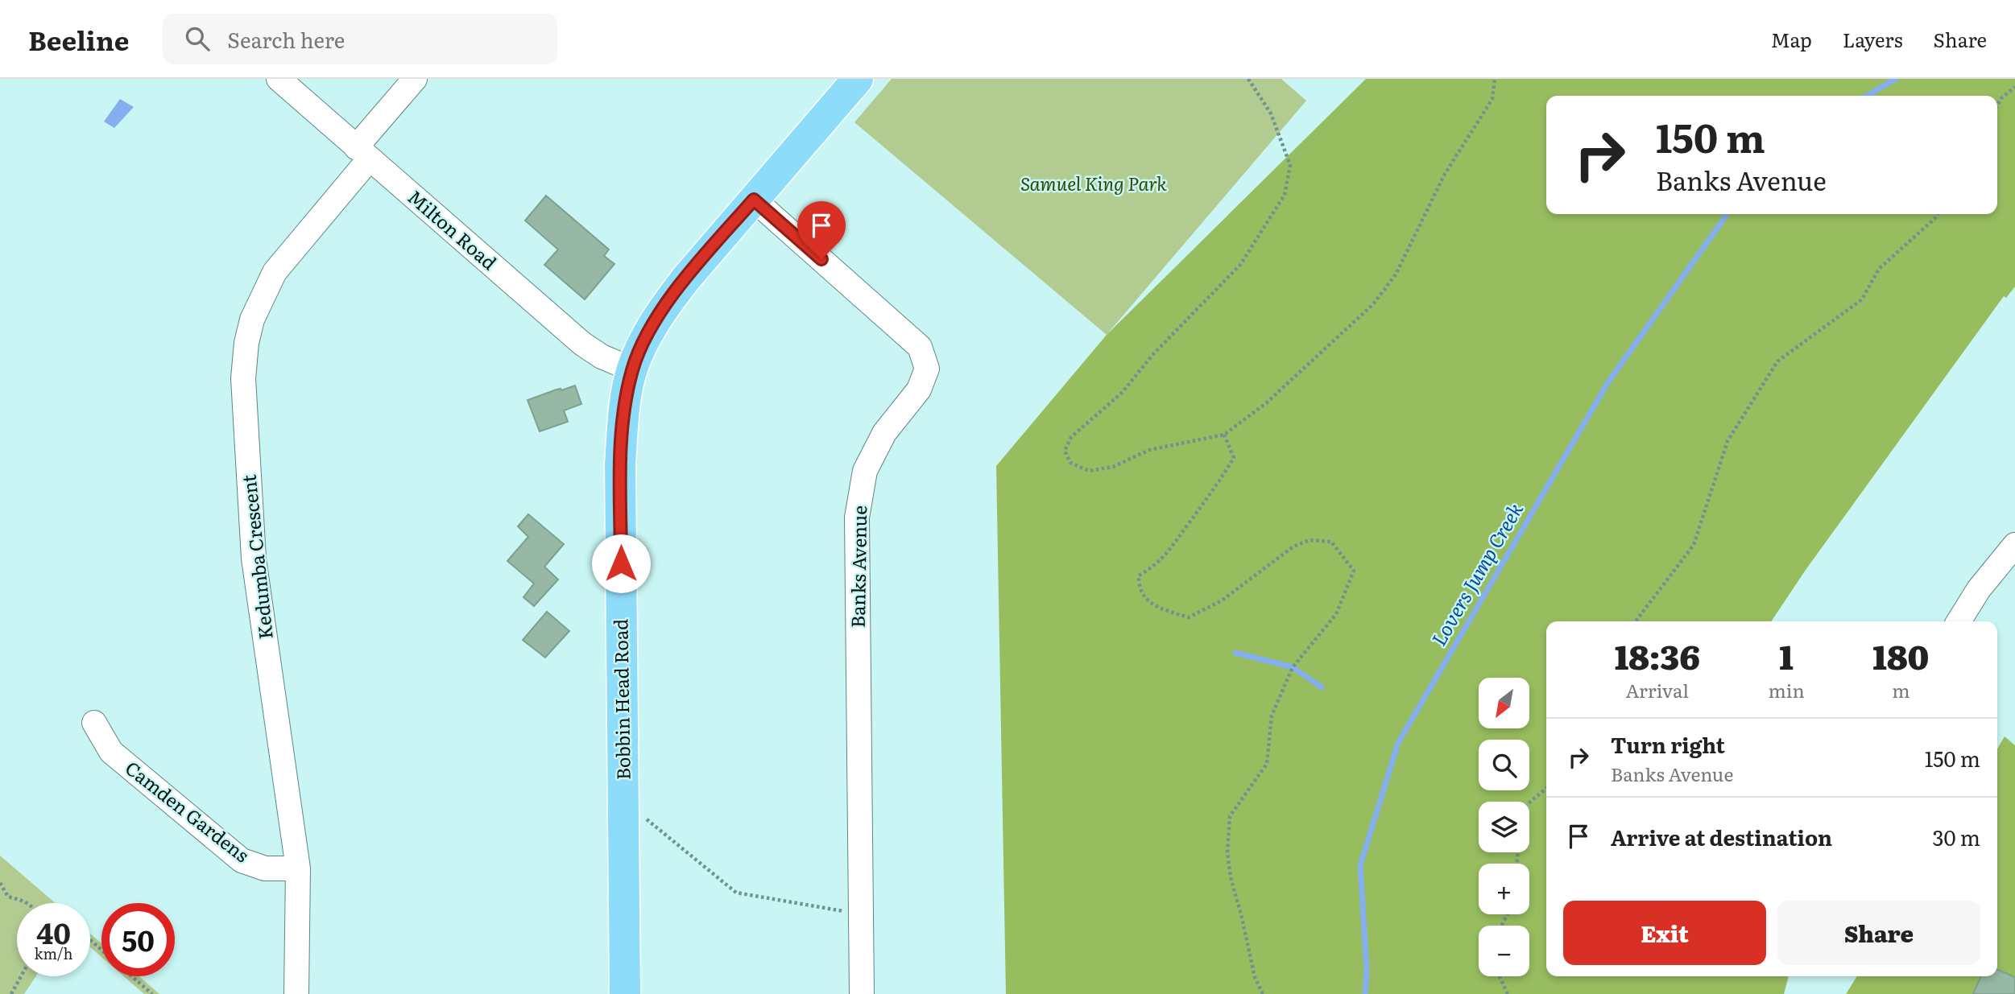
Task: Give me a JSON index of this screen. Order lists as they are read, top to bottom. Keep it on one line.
{"streets":{"main road":["Bobbin Head Road"],"street":["Milton Road","Kedumba Crescent","Banks Avenue","Camden Gardens"]},"crossings":[["Milton Road","Kedumba Crescent"],["Milton Road","Bobbin Head Road"],["Kedumba Crescent","Camden Gardens"],["Banks Avenue","Bobbin Head Road"]],"water":["Lovers Jump Creek"],"parks":["Samuel King Park"],"north":"bottom left","page":{"header":"Beeline","search":"Search here","nav":["Map","Layers","Share"],"turn":["150 m","Banks Avenue"],"eta":["18:36","Arrival","1","min","180","m"],"map_buttons":["+","−"],"list":[{"name":"Turn right","note":"Banks Avenue","value":"150 m"},{"name":"Arrive at destination","value":"30 m"}],"buttons":["Exit","Share"],"speed":"40 km/h","limit":"50"}}
